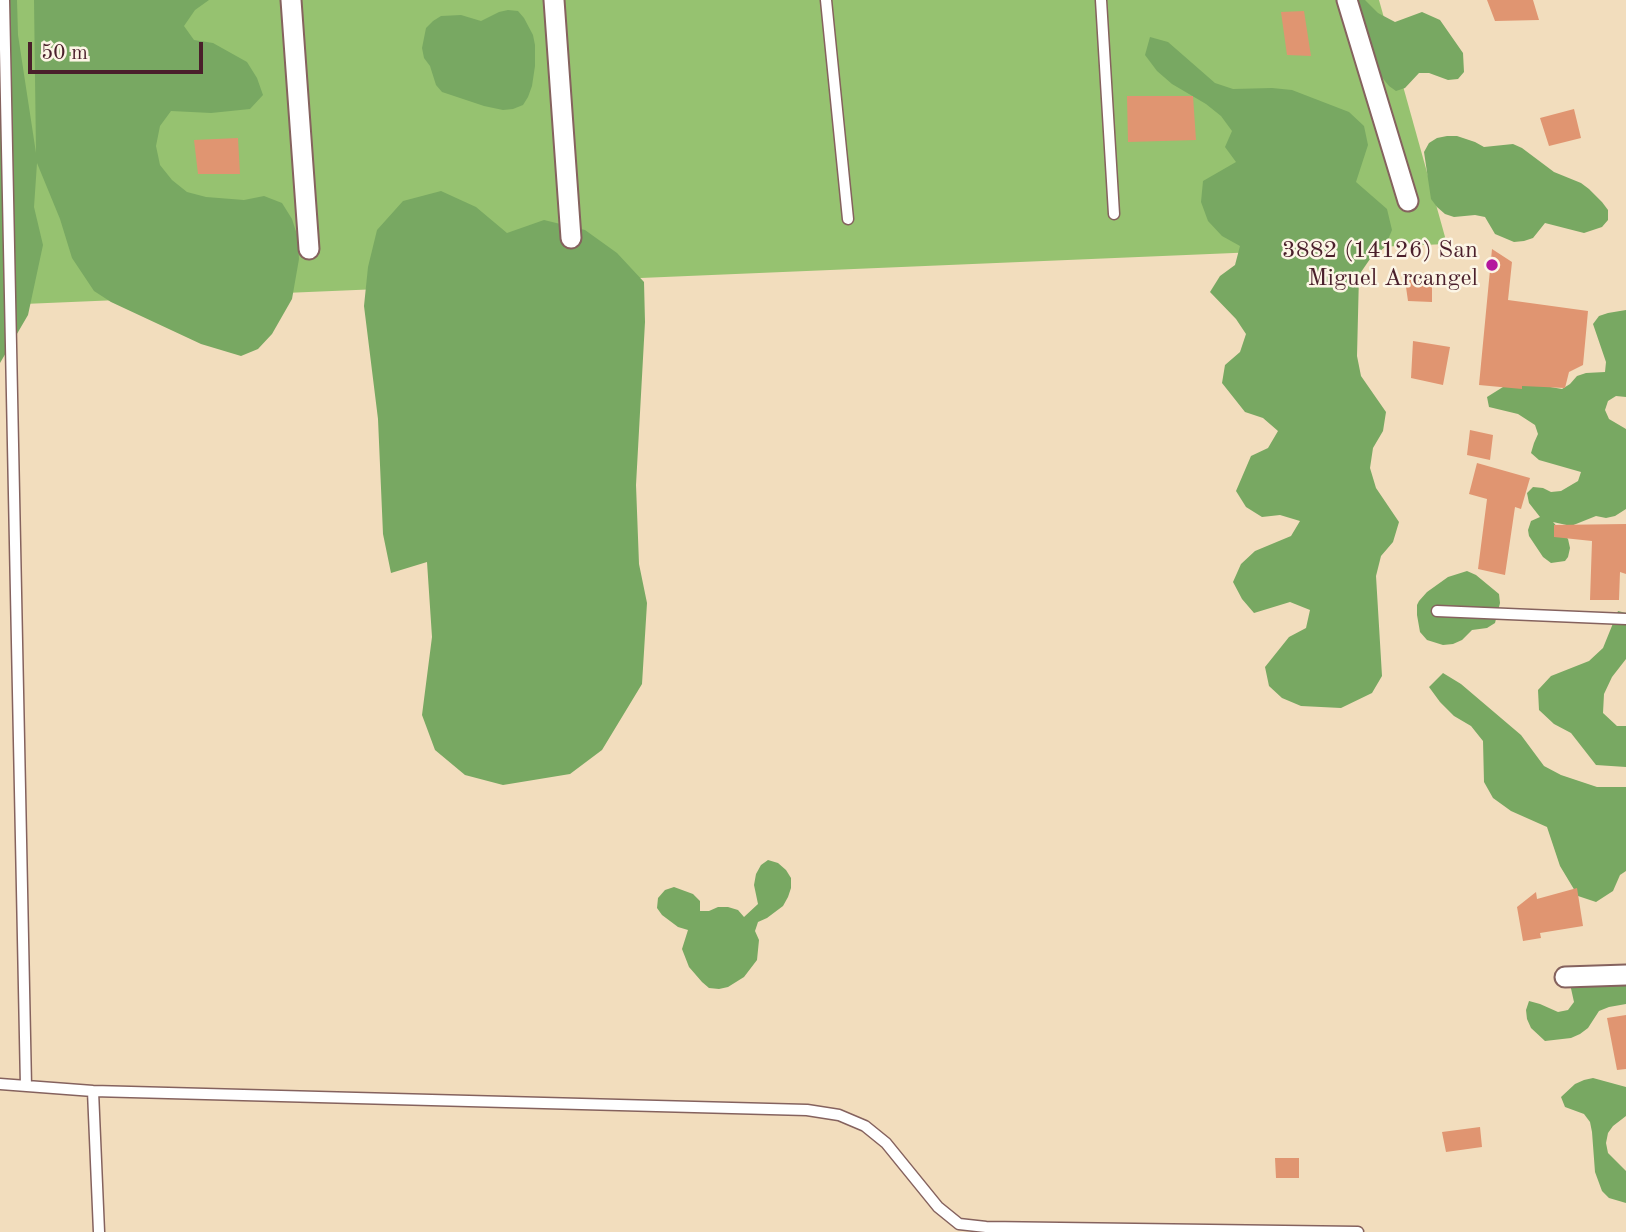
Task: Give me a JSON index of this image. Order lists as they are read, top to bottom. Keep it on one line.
{"places":["3882 (14126) San Miguel Arcangel"],"scale_bar":"50 m"}
